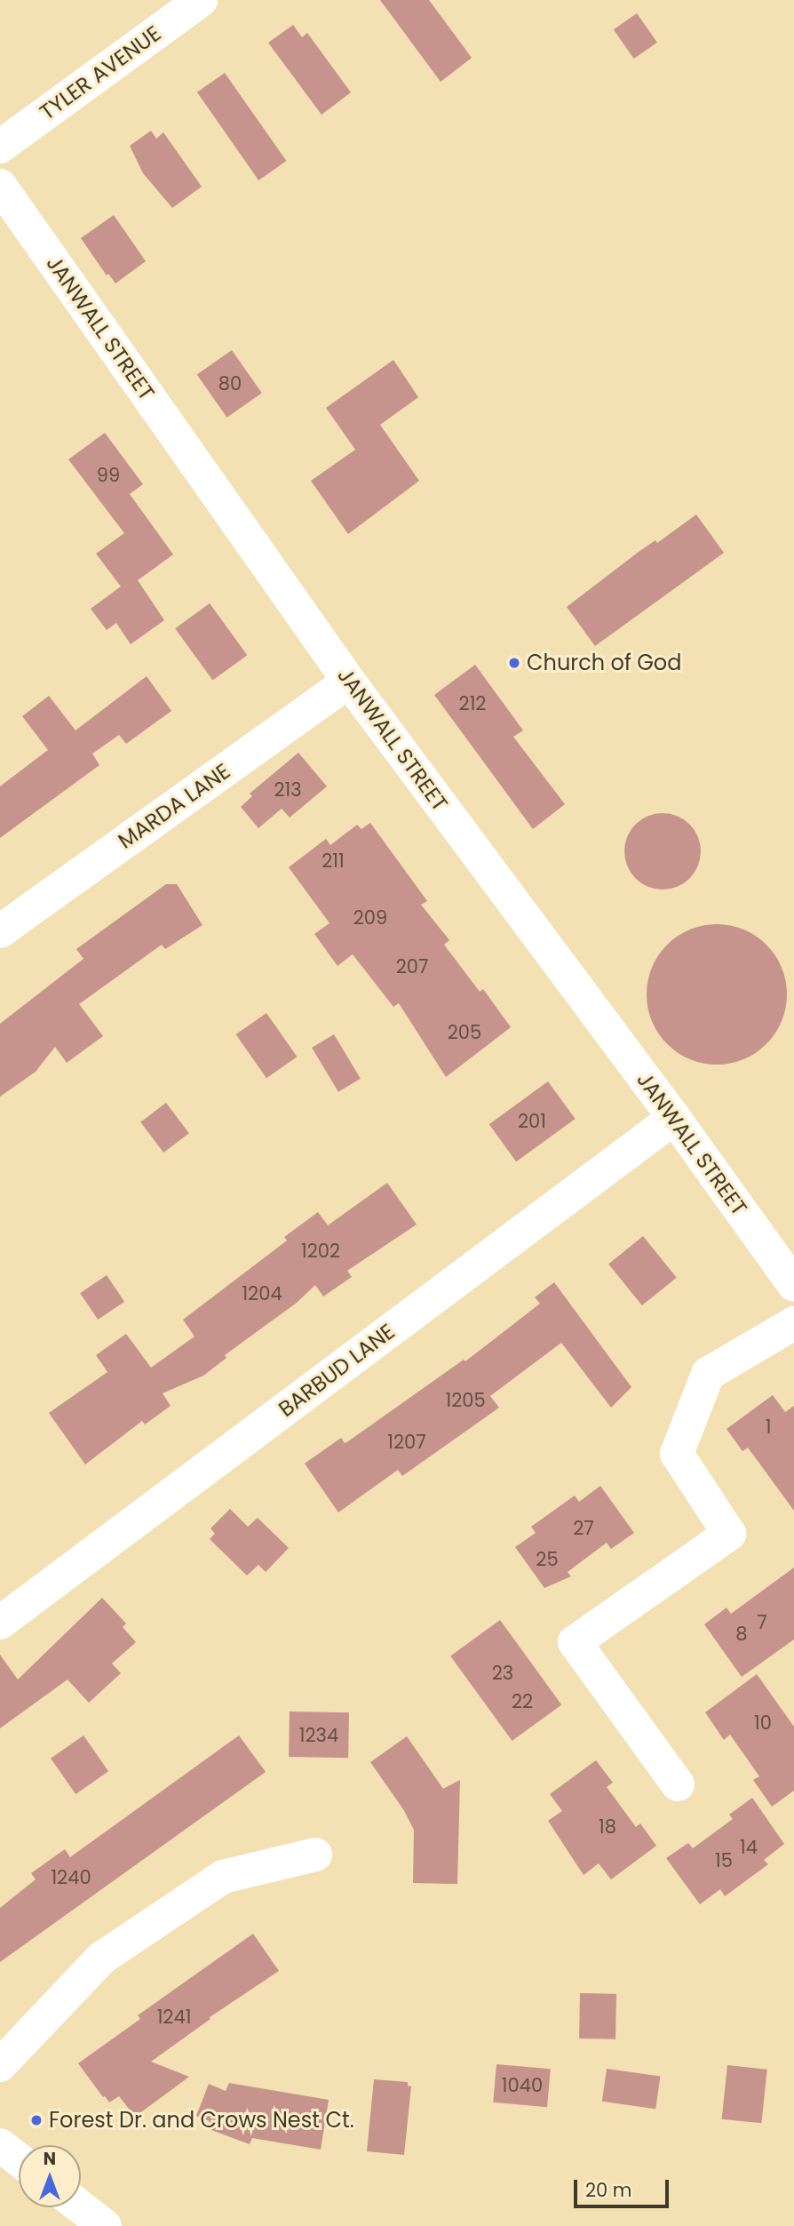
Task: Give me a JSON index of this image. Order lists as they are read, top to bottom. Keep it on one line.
{"streets":{"street":["TYLER AVENUE","JANWALL STREET","MARDA LANE","BARBUD LANE"]},"crossings":[["JANWALL STREET","MARDA LANE"],["JANWALL STREET","BARBUD LANE"]],"places":["Church of God","Forest Dr. and Crows Nest Ct."],"house_numbers":["80","99","212","213","211","209","207","205","201","1202","1204","1205","1","1207","27","25","7","8","23","22","10","1234","18","14","15","1240","1241","1040"],"scale_bar":"20 m","north":"top"}
